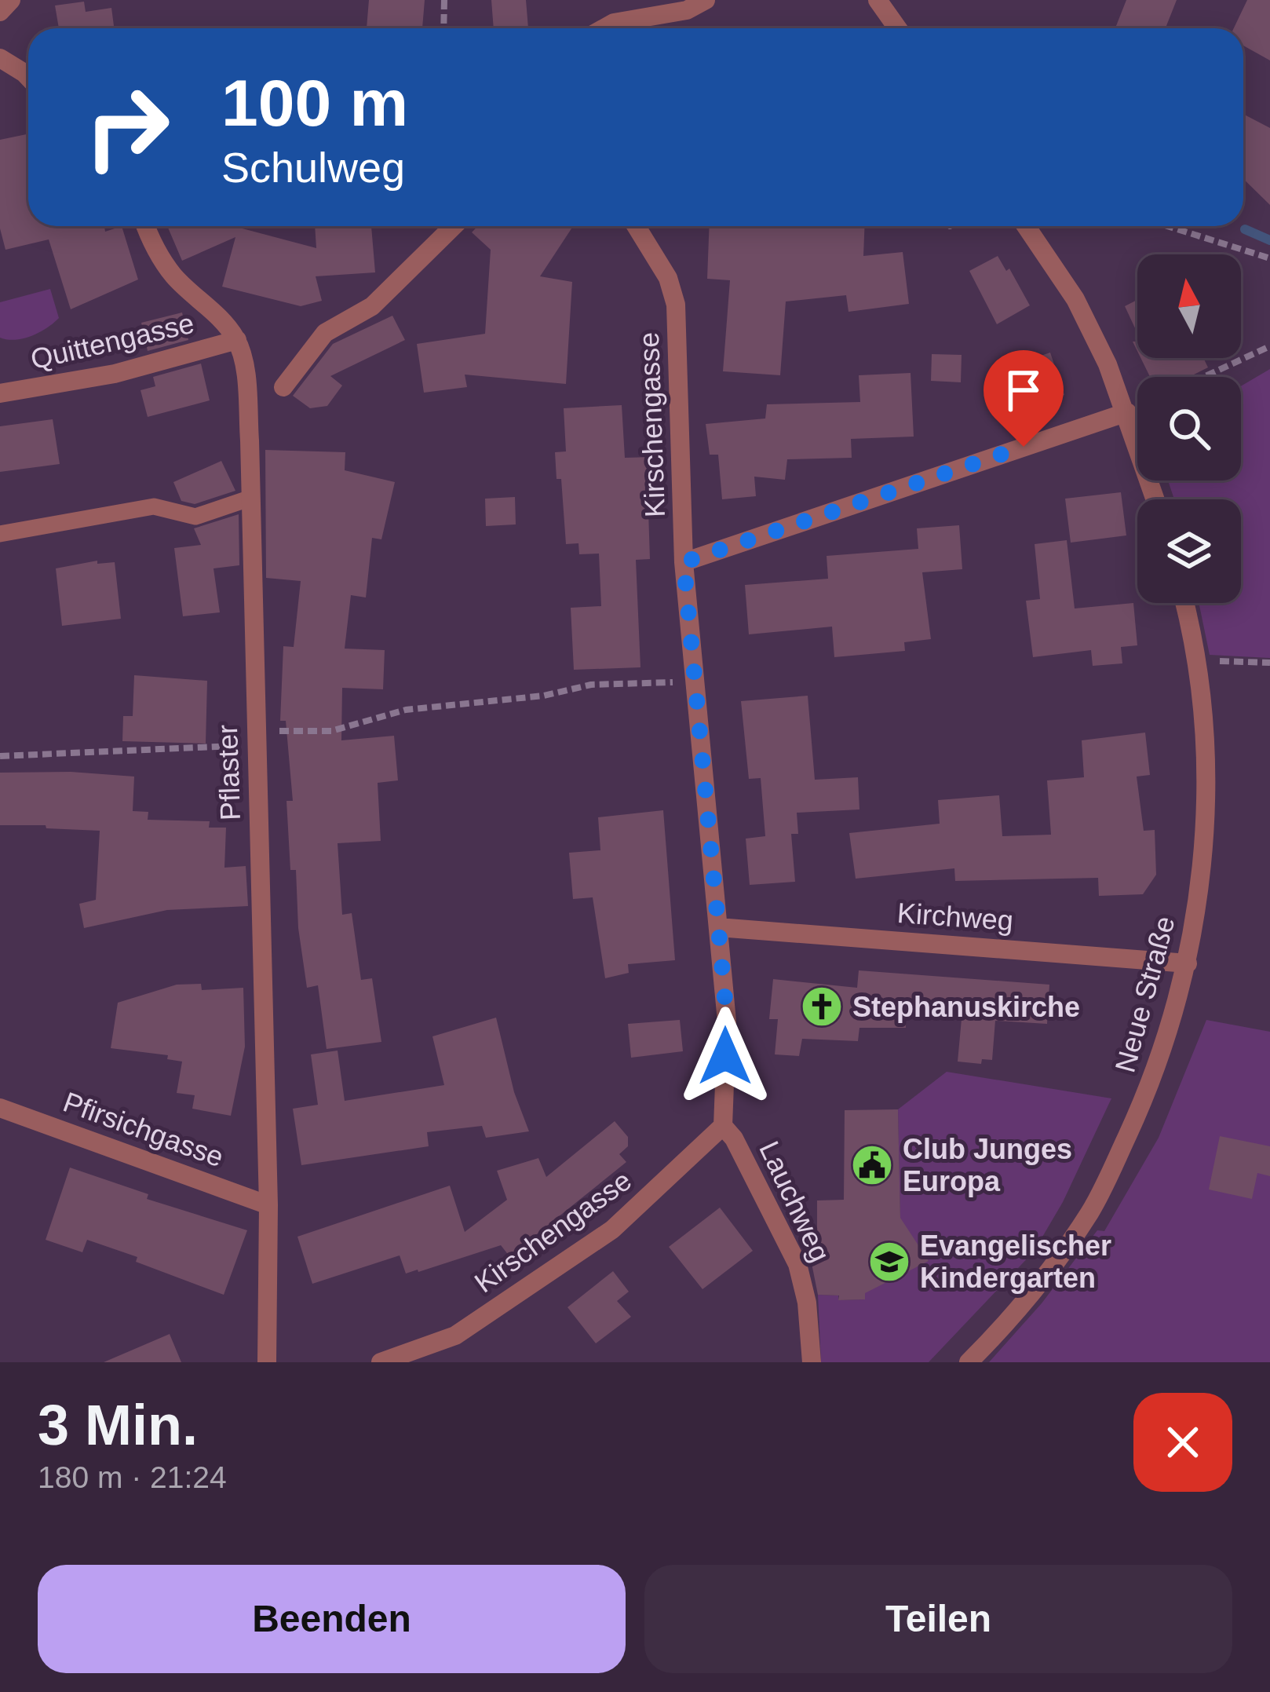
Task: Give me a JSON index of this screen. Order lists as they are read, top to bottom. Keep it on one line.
{"streets":{"street":["Quittengasse","Kirschengasse","Pflaster","Kirchweg","Neue Straße","Pfirsichgasse","Lauchweg"]},"crossings":[["Quittengasse","Pflaster"],["Kirschengasse","Kirchweg"],["Kirschengasse","Lauchweg"],["Pflaster","Pfirsichgasse"],["Kirchweg","Neue Straße"]],"places":{"church":["Stephanuskirche"],"public building":["Club Junges Europa"],"school or university":["Evangelischer Kindergarten"]},"north":"top","page":{"turn":["100 m","Schulweg"],"heading":["3 Min.","180 m · 21:24"],"buttons":["Beenden","Teilen"]}}
